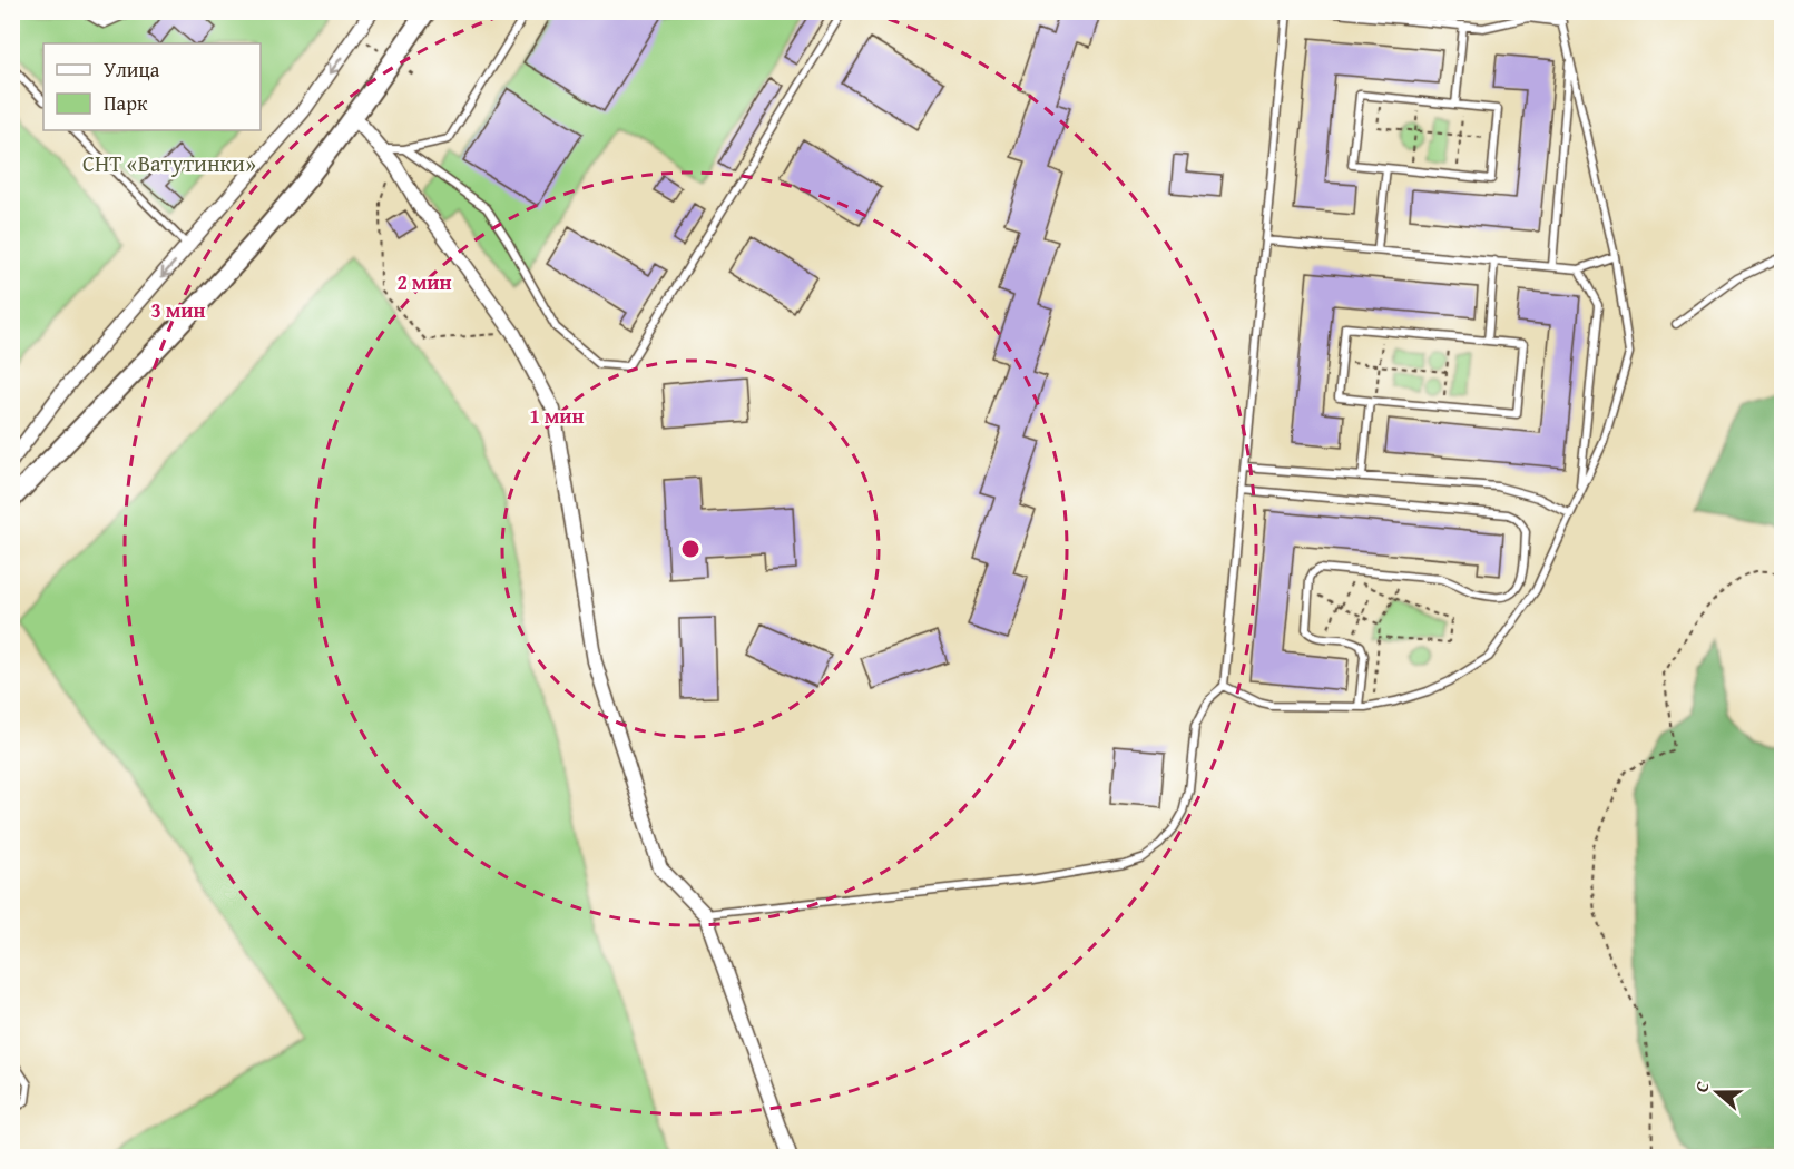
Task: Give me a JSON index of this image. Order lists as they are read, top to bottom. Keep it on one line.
{"parks":["СНТ «Ватутинки»"],"legend":["Улица","Парк"],"north":"left","rings":["2 мин","3 мин","1 мин"]}
